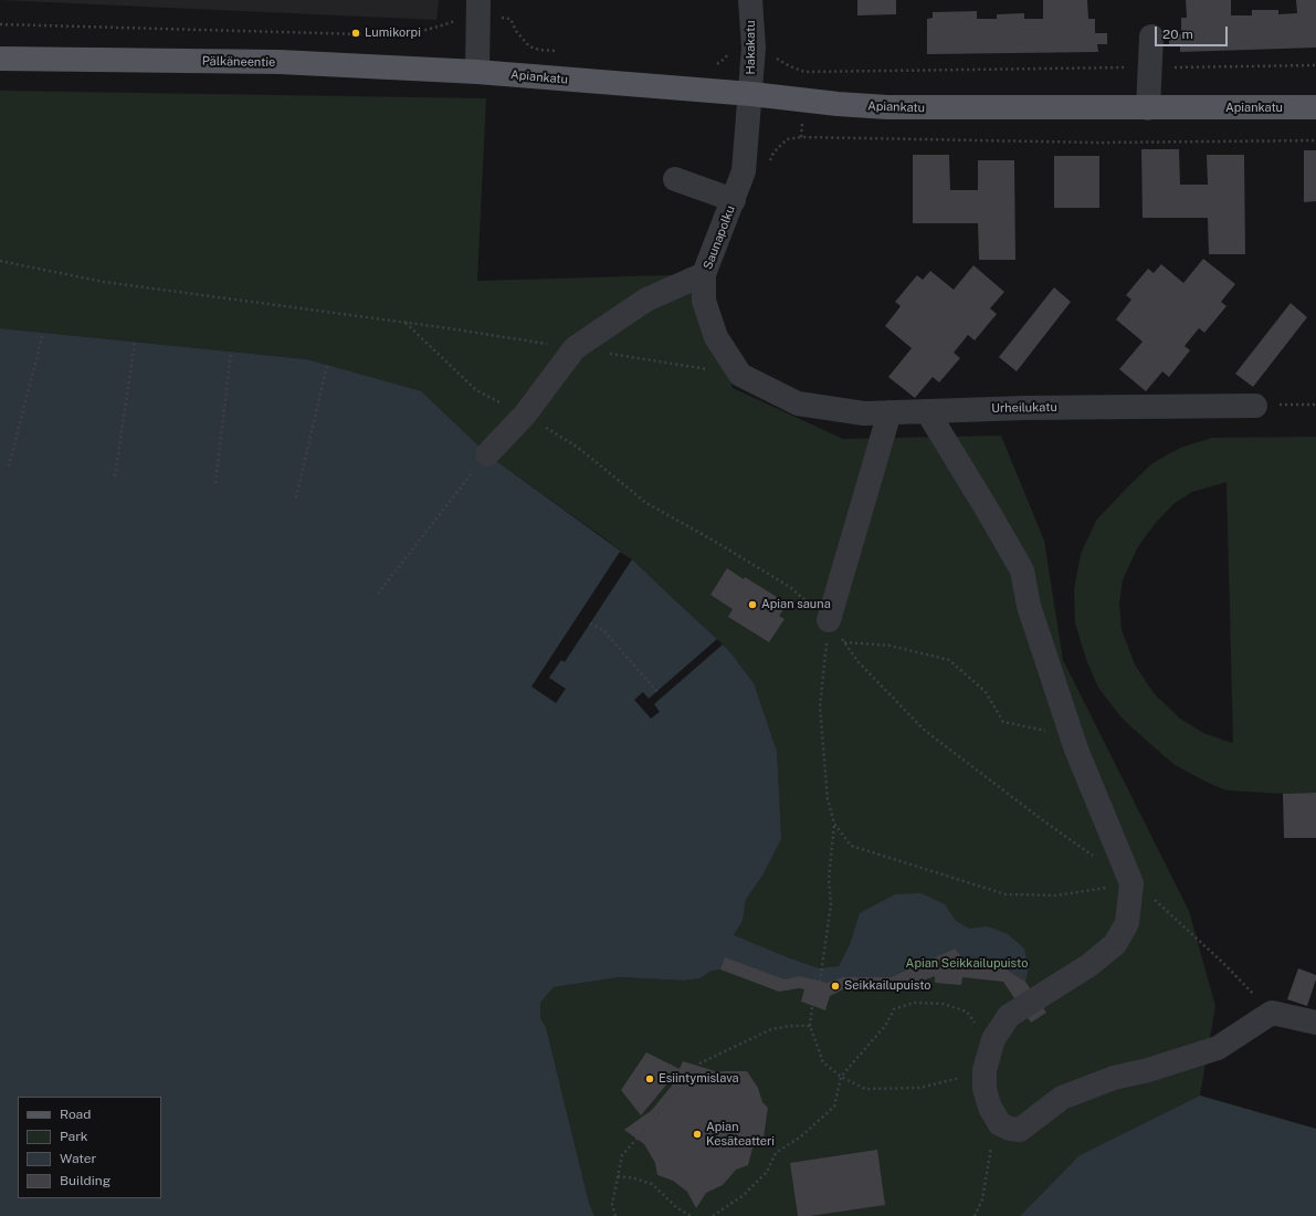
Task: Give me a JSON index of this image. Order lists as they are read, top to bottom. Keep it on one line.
{"streets":{"main road":["Pälkäneentie","Apiankatu"],"street":["Hakakatu","Saunapolku","Urheilukatu"]},"crossings":[["Hakakatu","Apiankatu"],["Hakakatu","Saunapolku"],["Pälkäneentie","Apiankatu"],["Apiankatu","Saunapolku"],["Saunapolku","Urheilukatu"]],"parks":["Apian Seikkailupuisto"],"places":["Lumikorpi","Apian sauna","Seikkailupuisto","Esiintymislava","Apian Kesäteatteri"],"legend":["Road","Park","Water","Building"],"scale_bar":"20 m"}
